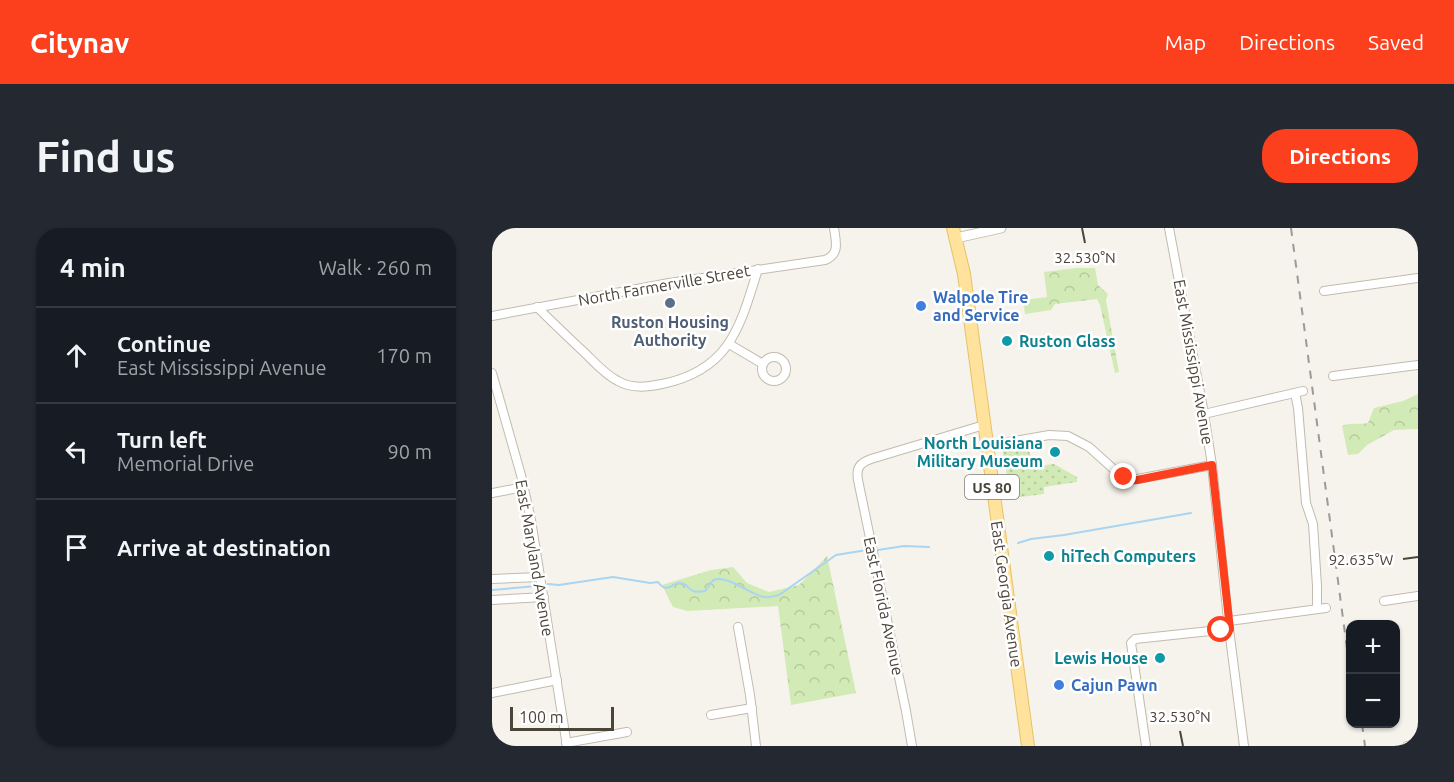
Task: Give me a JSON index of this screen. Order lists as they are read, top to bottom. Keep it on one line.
{"streets":{"main road":["US 80","East Georgia Avenue"],"street":["North Farmerville Street","East Mississippi Avenue","East Maryland Avenue","East Florida Avenue"]},"crossings":[["East Georgia Avenue","East Florida Avenue"]],"places":["Ruston Housing Authority","Walpole Tire and Service","Ruston Glass","North Louisiana Military Museum","hiTech Computers","Lewis House","Cajun Pawn"],"scale_bar":"100 m","page":{"header":"Citynav","nav":["Map","Directions","Saved"],"buttons":"Directions","title":"Find us","heading":["4 min","Walk · 260 m"],"list":[["Continue","East Mississippi Avenue","170 m"],["Turn left","Memorial Drive","90 m"],"Arrive at destination"],"map_buttons":["+","−"],"scale":"100 m"},"coordinates":["32.530°N","92.635°W"]}
